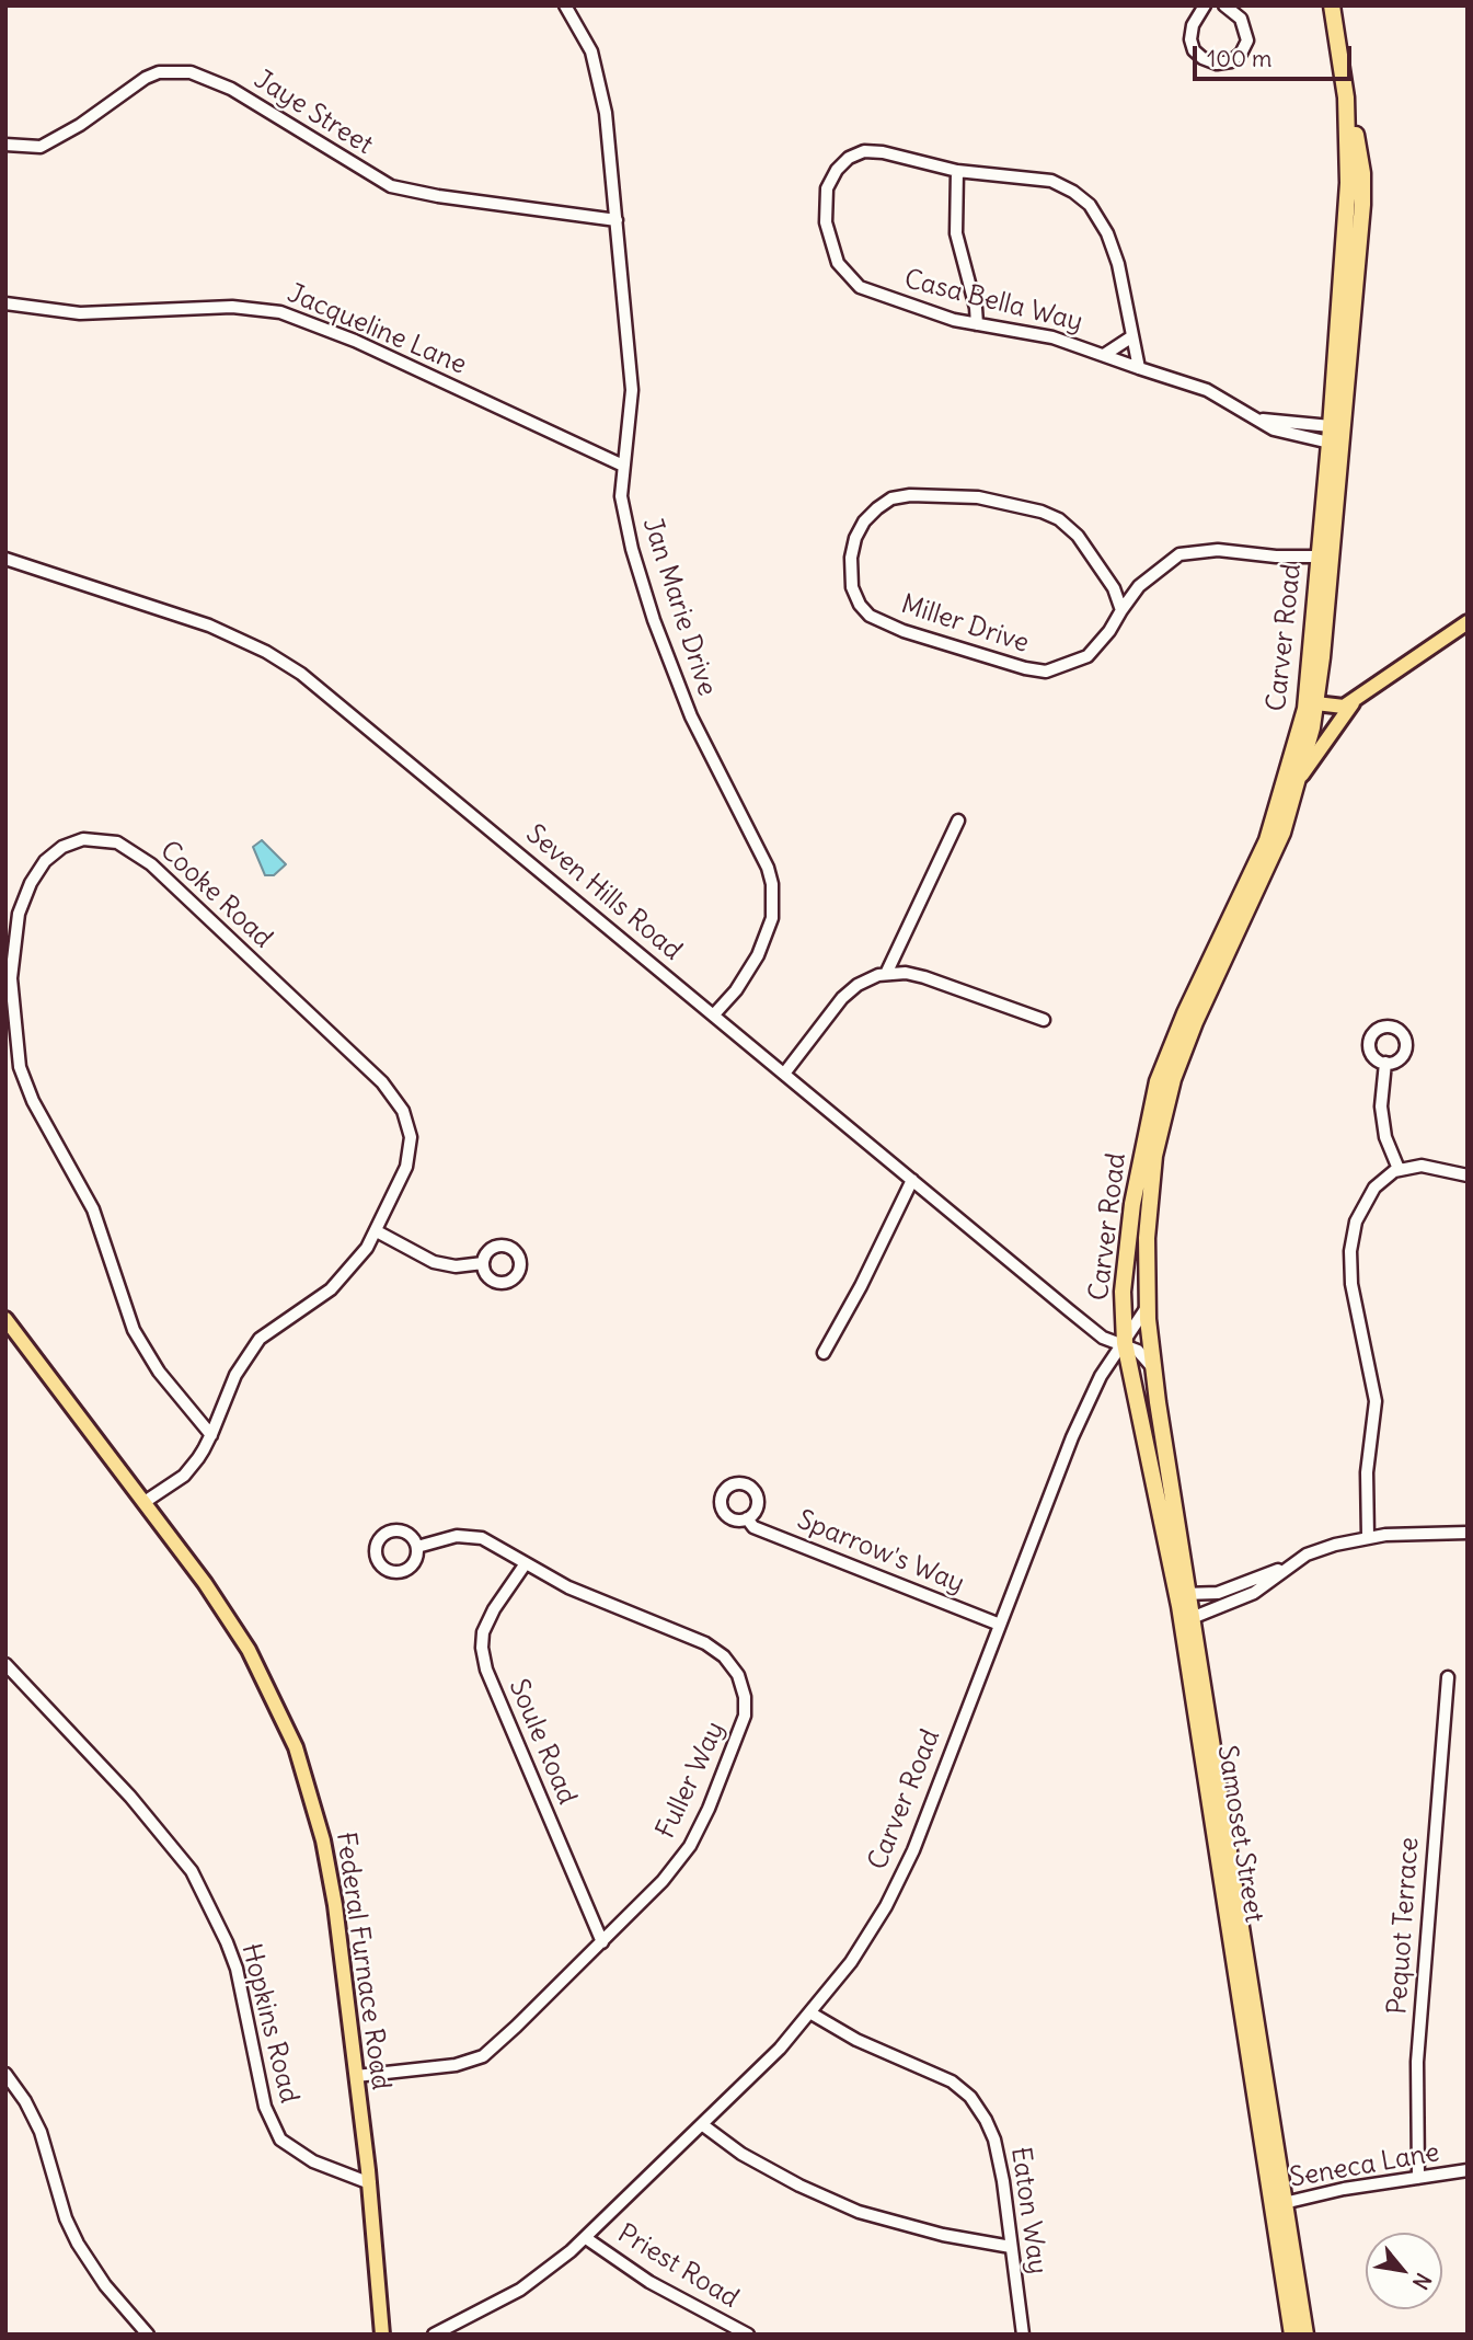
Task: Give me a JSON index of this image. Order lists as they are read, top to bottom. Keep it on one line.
{"streets":{"highway":["Carver Road","Samoset Street"],"main road":["Federal Furnace Road"],"street":["Jaye Street","Casa Bella Way","Jacqueline Lane","Jan Marie Drive","Miller Drive","Seven Hills Road","Cooke Road","Sparrow's Way","Soule Road","Fuller Way","Pequot Terrace","Hopkins Road","Seneca Lane","Eaton Way","Priest Road"]},"crossings":[["Jaye Street","Jan Marie Drive"],["Casa Bella Way","Carver Road"],["Jacqueline Lane","Jan Marie Drive"],["Jan Marie Drive","Seven Hills Road"],["Miller Drive","Carver Road"],["Carver Road","Seven Hills Road"],["Carver Road","Sparrow's Way"],["Carver Road","Samoset Street"],["Carver Road","Eaton Way"],["Carver Road","Priest Road"],["Seven Hills Road","Samoset Street"],["Cooke Road","Federal Furnace Road"],["Soule Road","Fuller Way"],["Fuller Way","Federal Furnace Road"],["Samoset Street","Seneca Lane"],["Pequot Terrace","Seneca Lane"],["Federal Furnace Road","Hopkins Road"]],"scale_bar":"100 m","north":"bottom right"}
